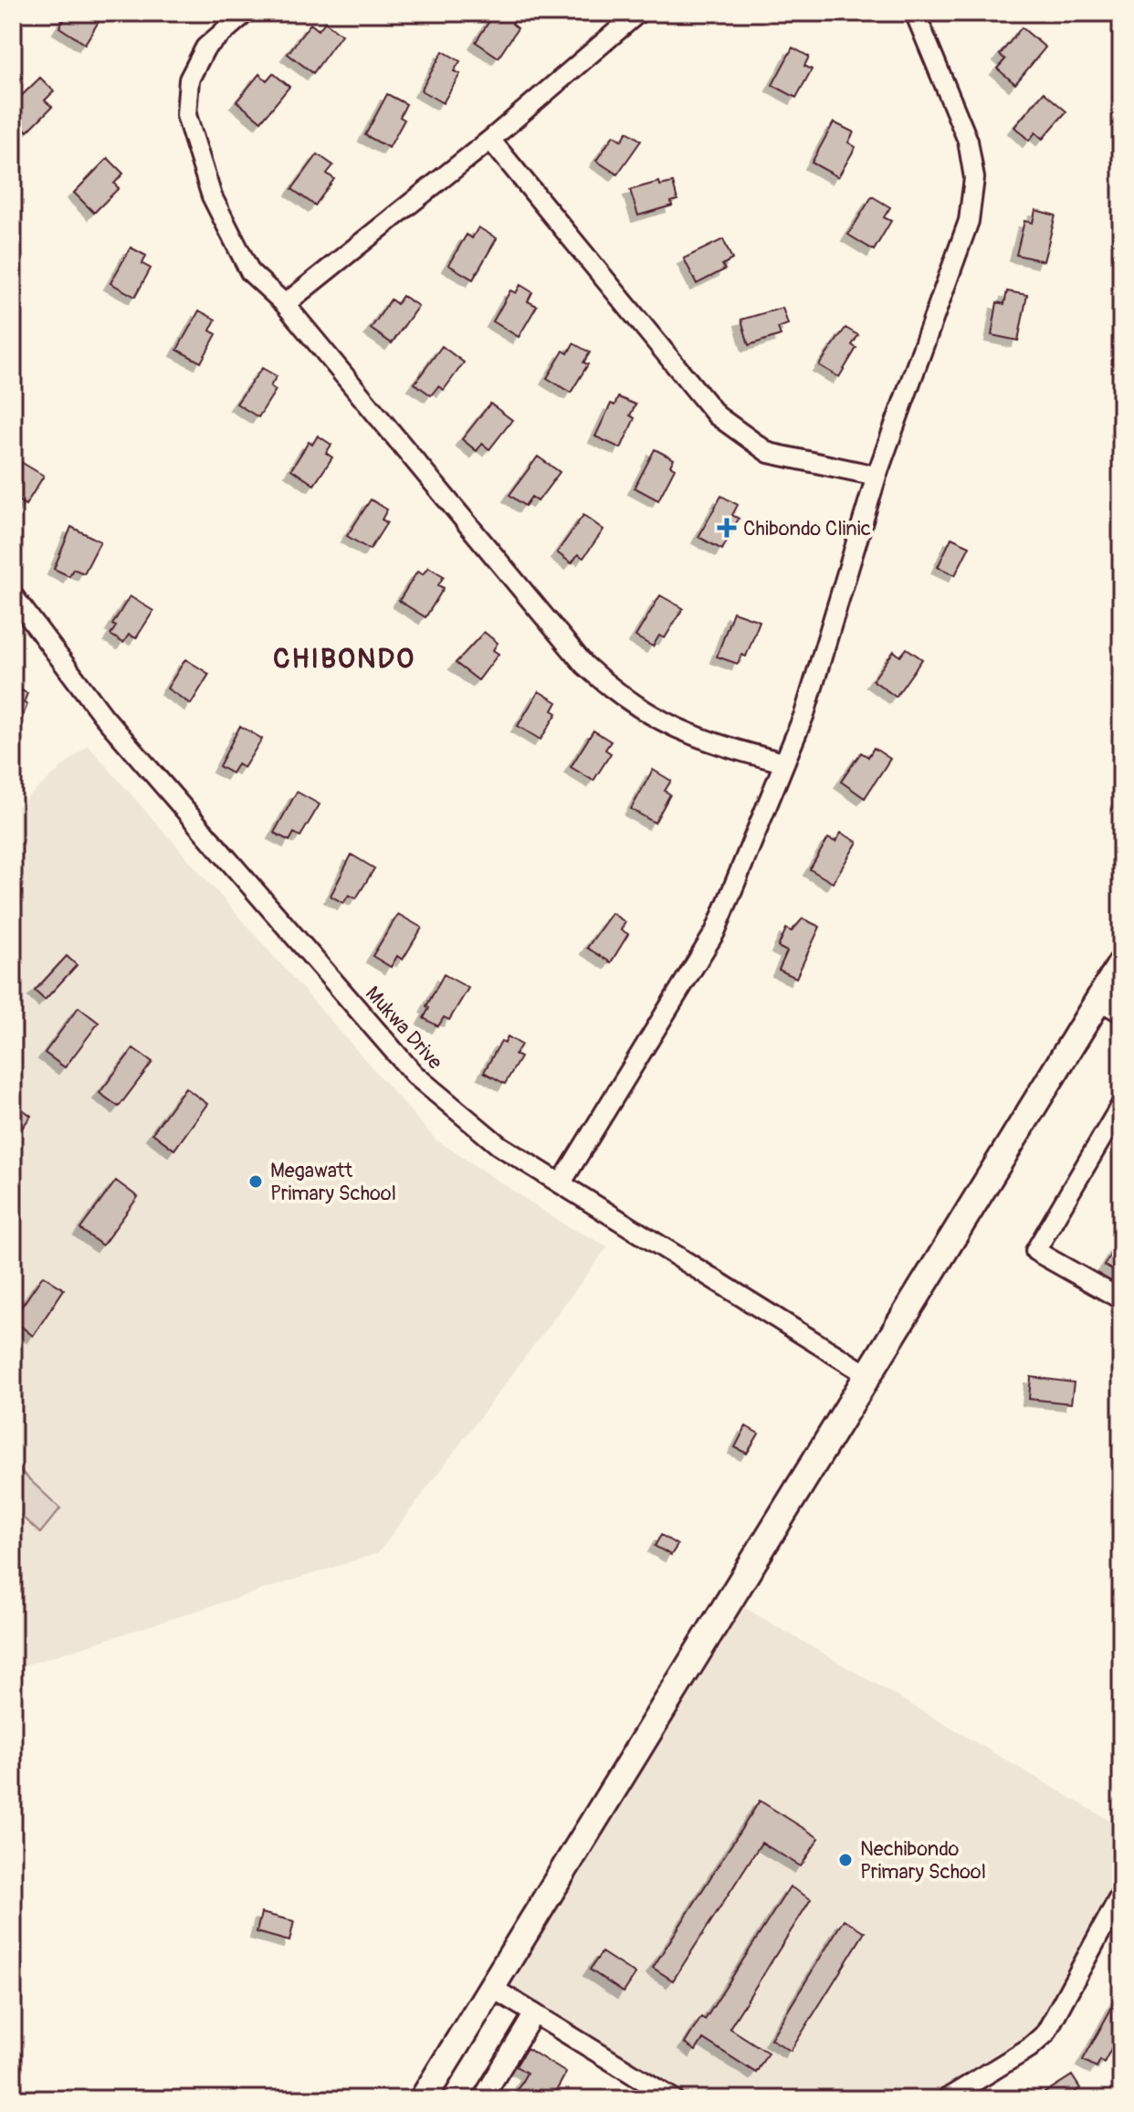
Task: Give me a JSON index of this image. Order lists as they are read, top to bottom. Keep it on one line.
{"streets":{"street":["Mukwa Drive"]},"districts":["CHIBONDO"],"places":{"health":["Chibondo Clinic"],"other":["Megawatt Primary School","Nechibondo Primary School"]}}
